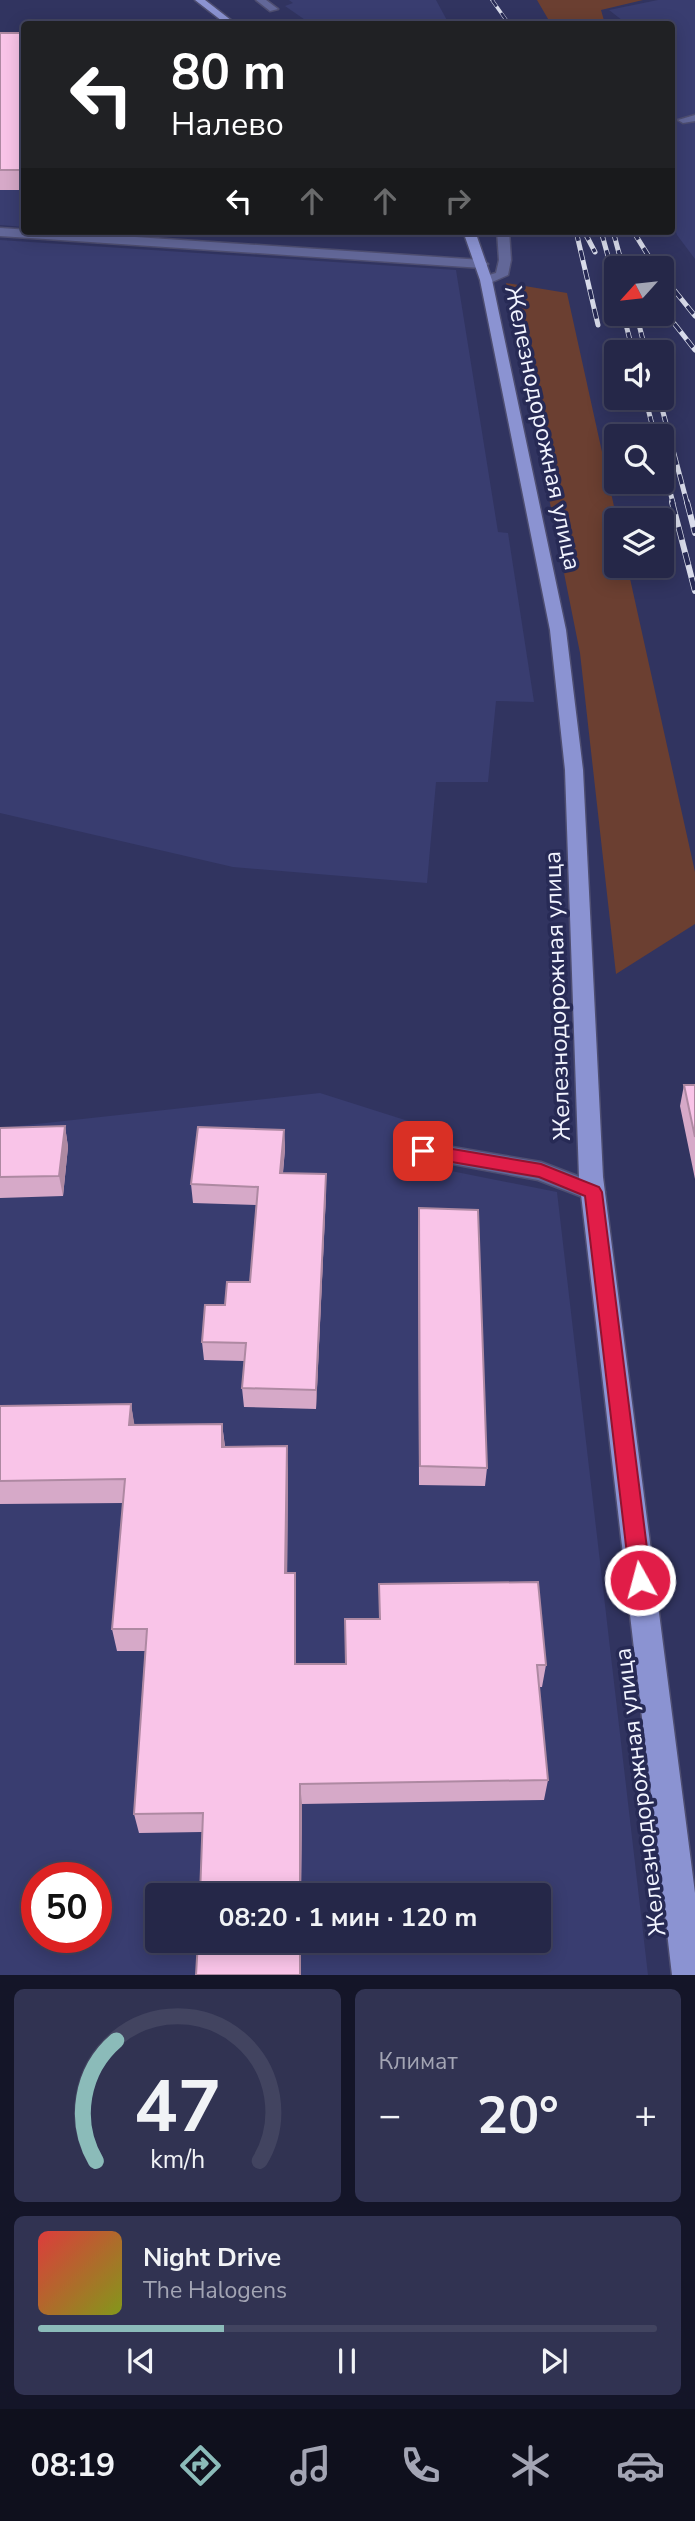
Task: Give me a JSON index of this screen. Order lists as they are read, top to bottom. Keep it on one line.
{"streets":{"main road":["Железнодорожная улица"]},"north":"bottom left","page":{"turn":["80 m","Налево"],"limit":"50","trip":"08:20 · 1 мин · 120 m","tile":"Климат","heat":["−","20°","+"],"song":["Night Drive","The Halogens"],"tabs":"08:19","gauge":["47","km/h"]}}
